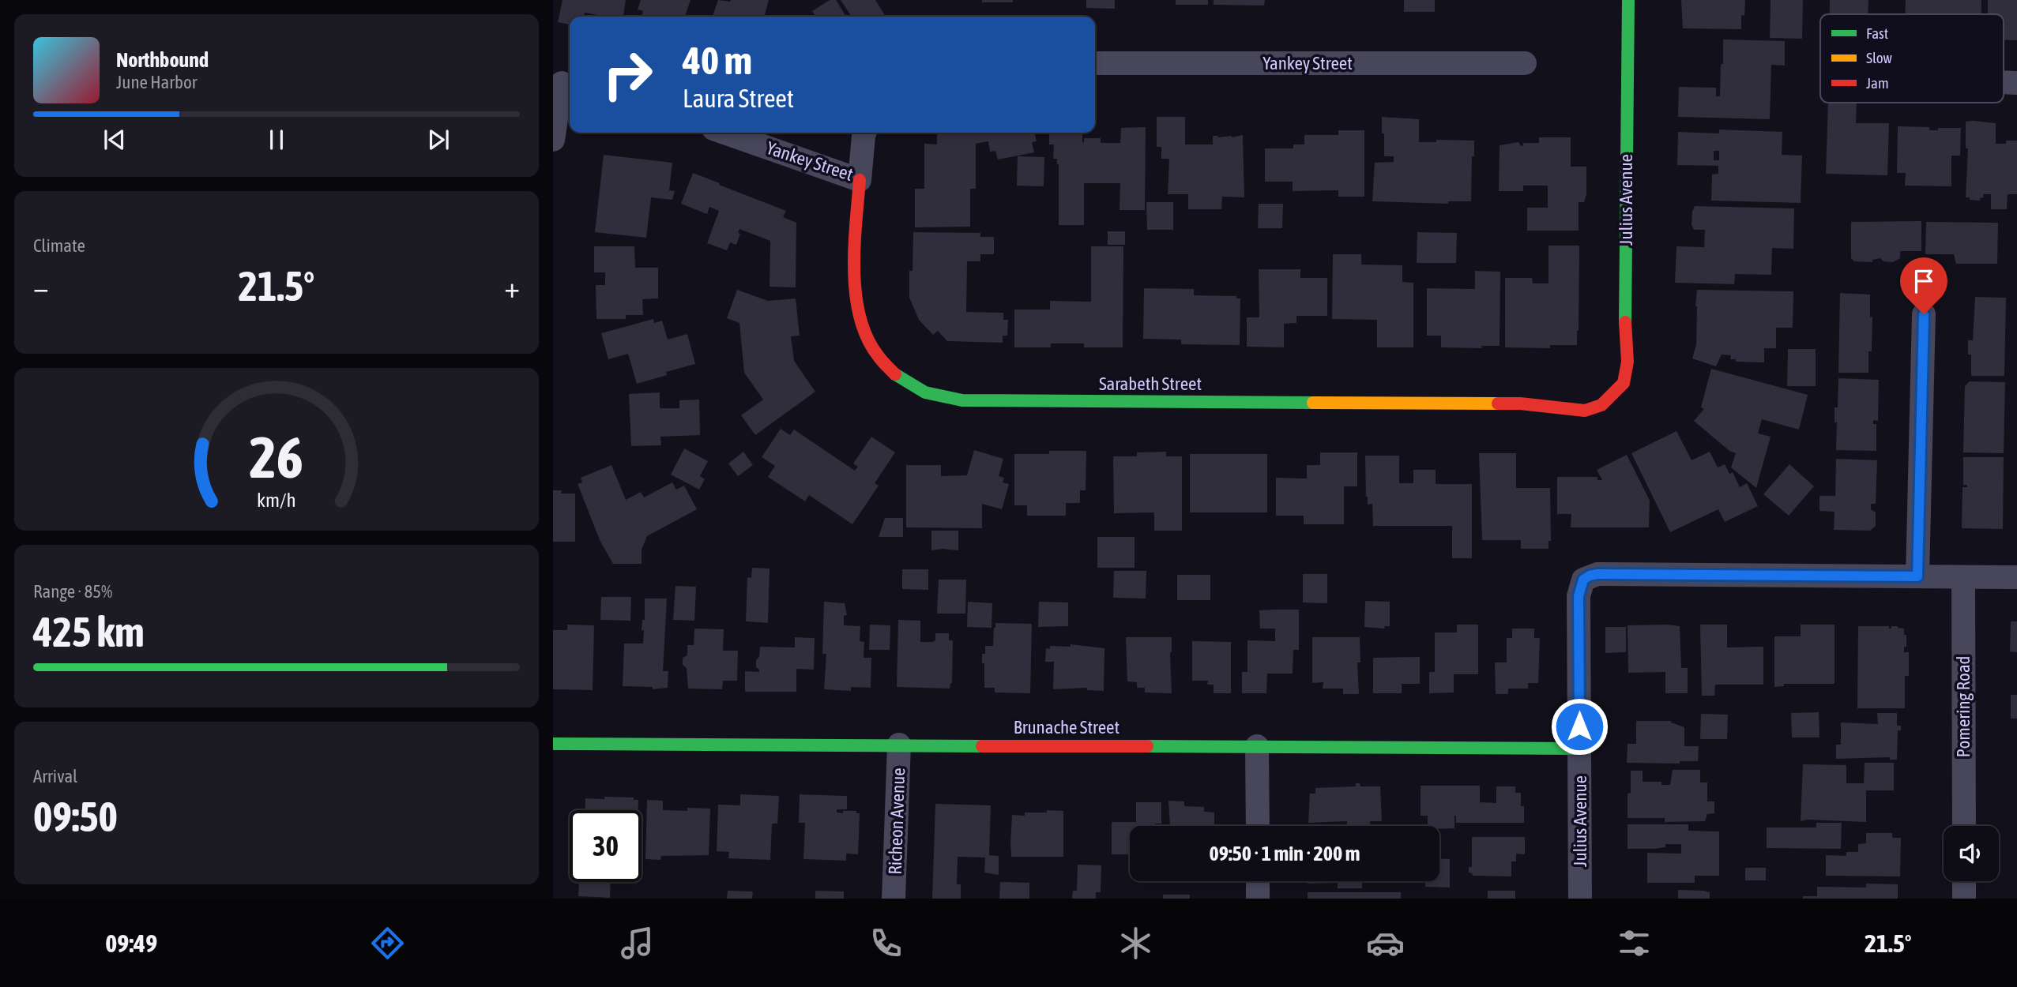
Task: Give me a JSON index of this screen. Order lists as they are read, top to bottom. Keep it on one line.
{"streets":{"street":["Yankey Street","Julius Avenue","Sarabeth Street","Pomering Road","Brunache Street","Richeon Avenue"]},"crossings":[["Yankey Street","Sarabeth Street"],["Julius Avenue","Sarabeth Street"],["Julius Avenue","Brunache Street"],["Brunache Street","Richeon Avenue"]],"legend":["Fast","Slow","Jam"],"page":{"turn":["40 m","Laura Street"],"song":["Northbound","June Harbor"],"tile":["Climate",["Range · 85%","425 km"],["Arrival","09:50"]],"heat":["−","21.5°","+"],"limit":"30","trip":"09:50 · 1 min · 200 m","tabs":["09:49","21.5°"],"gauge":["26","km/h"]}}
